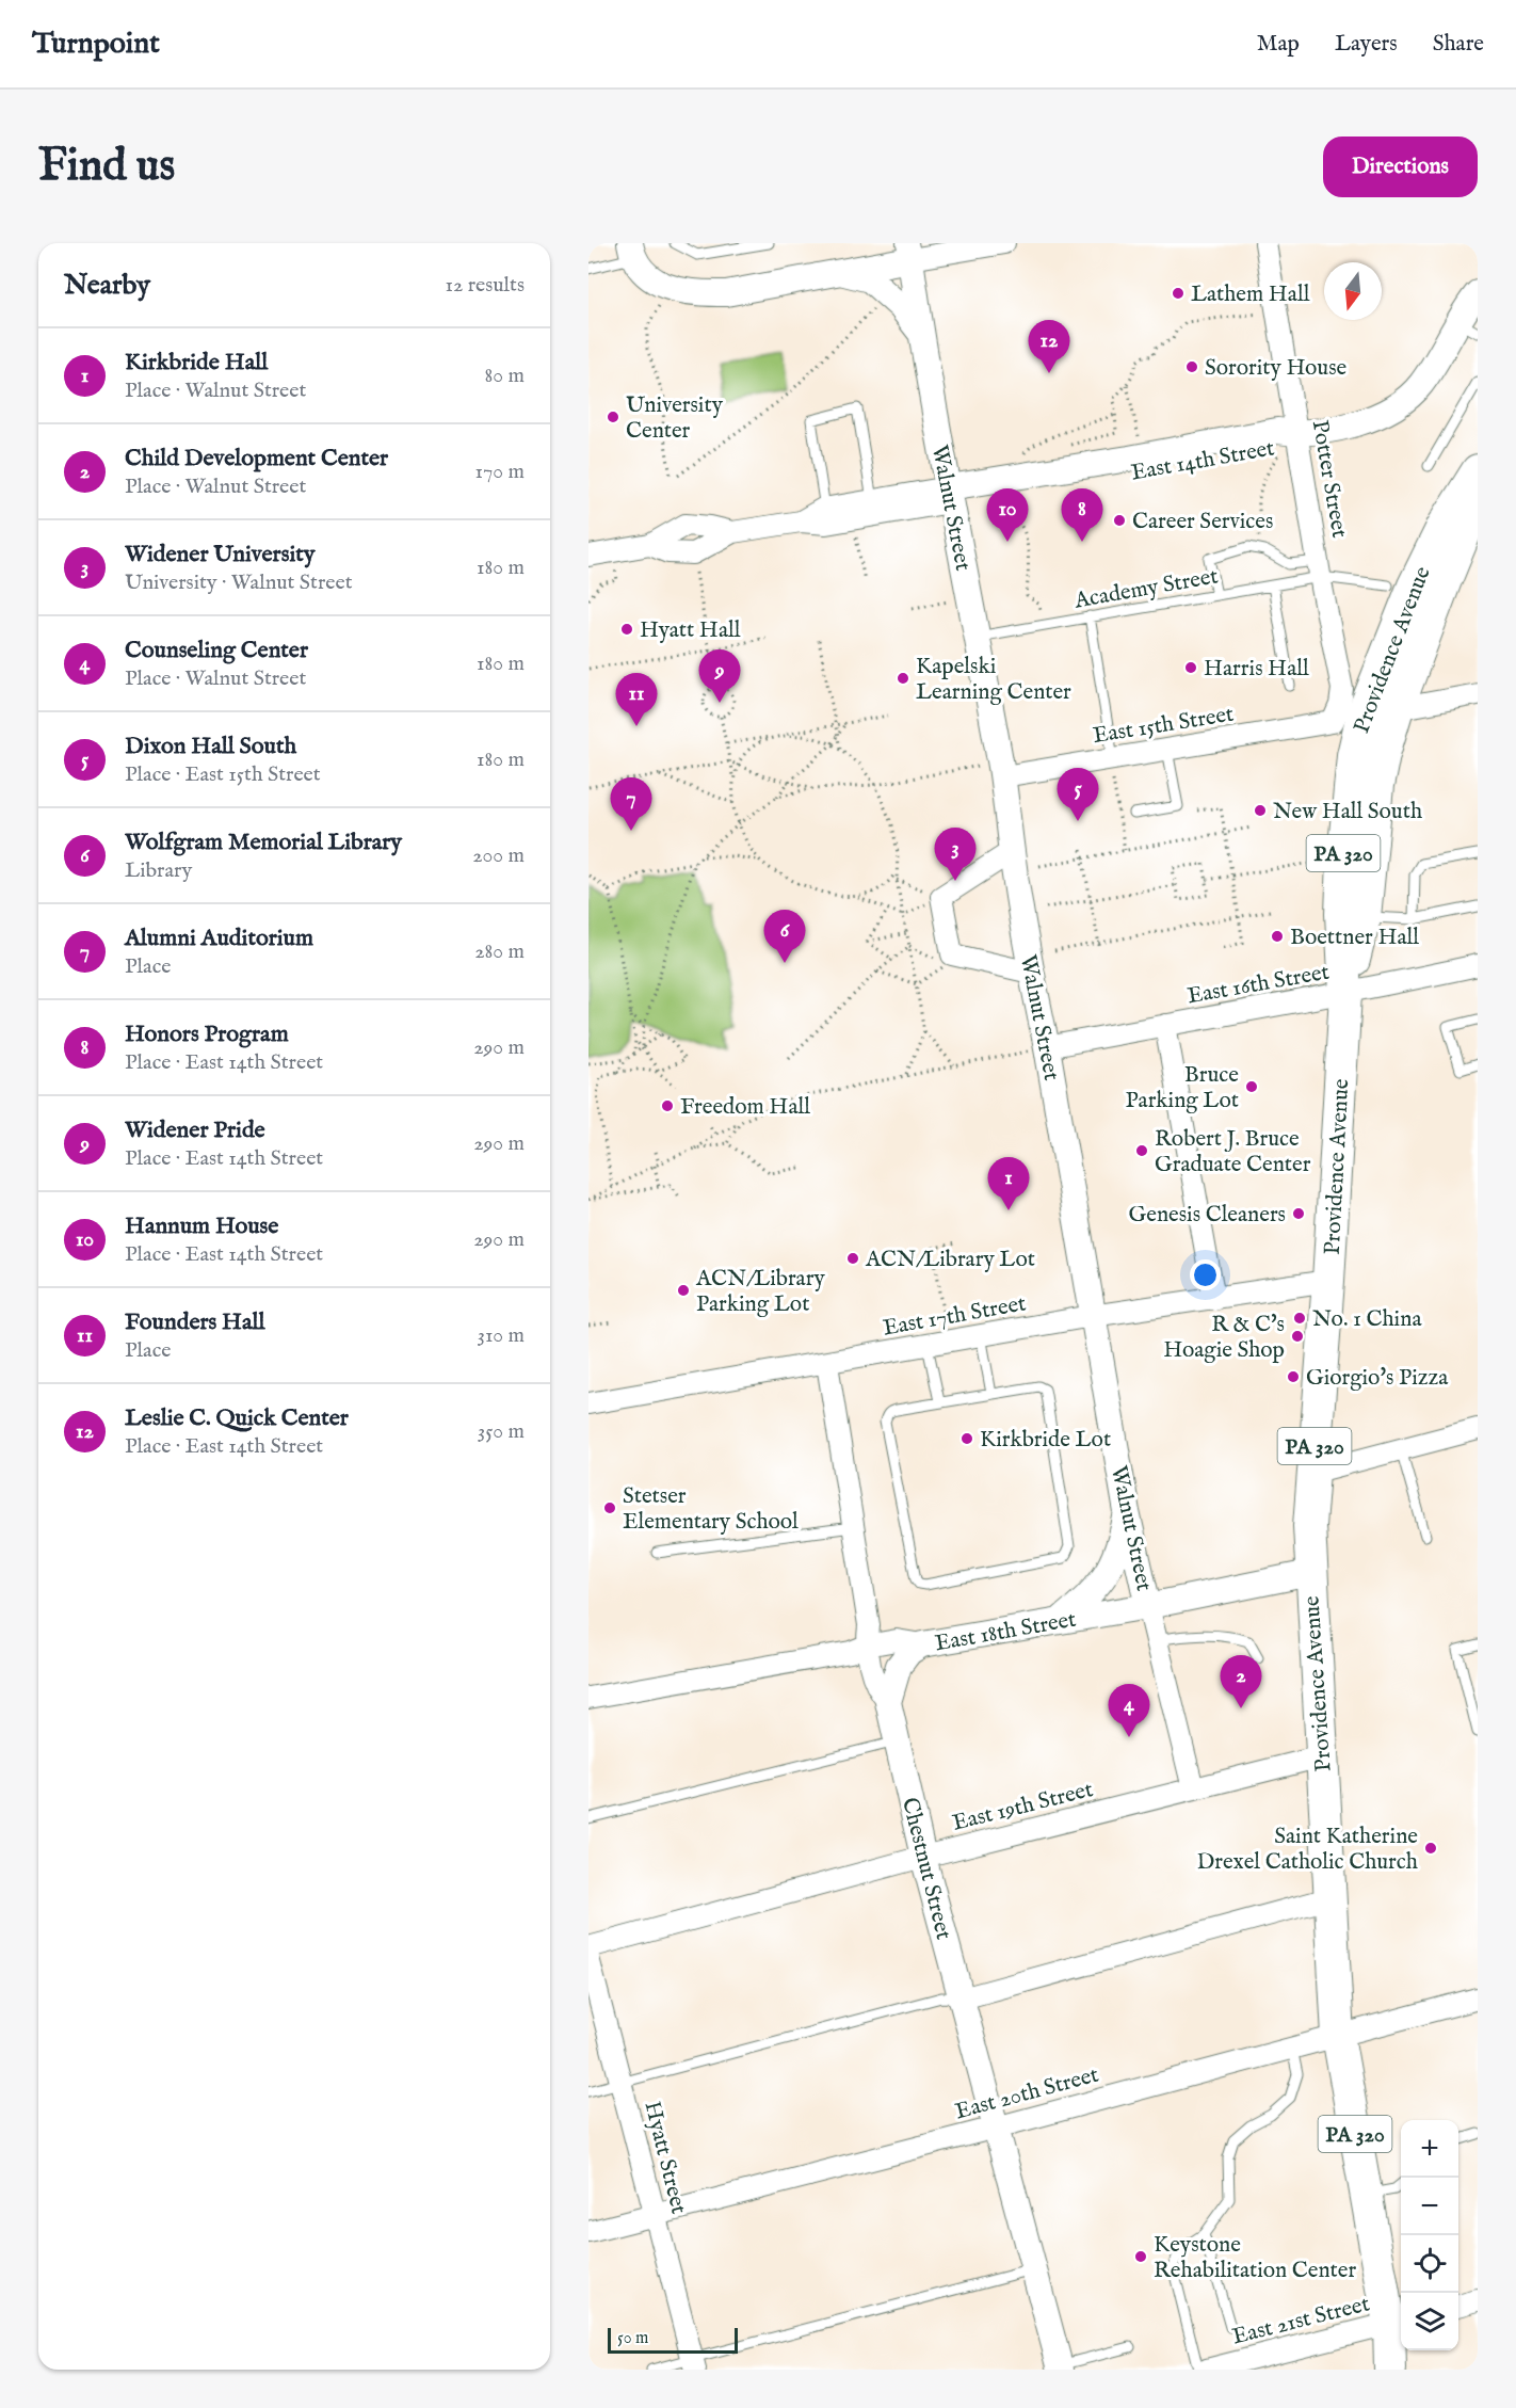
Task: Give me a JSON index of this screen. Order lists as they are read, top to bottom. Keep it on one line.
{"streets":{"main road":["Providence Avenue","PA 320"],"street":["East 14th Street","Potter Street","Walnut Street","East 15th Street","East 16th Street","East 17th Street","East 18th Street","East 19th Street","Chestnut Street","East 20th Street","Hyatt Street","East 21st Street"],"lane":["Academy Street"]},"crossings":[["East 14th Street","Potter Street"],["East 14th Street","Walnut Street"],["Potter Street","Academy Street"],["Potter Street","Providence Avenue"],["Potter Street","East 15th Street"],["Walnut Street","Academy Street"],["Walnut Street","East 15th Street"],["Walnut Street","East 16th Street"],["Walnut Street","East 17th Street"],["Walnut Street","East 18th Street"],["Walnut Street","East 19th Street"],["Providence Avenue","East 15th Street"],["Providence Avenue","East 16th Street"],["Providence Avenue","East 17th Street"],["Providence Avenue","East 18th Street"],["Providence Avenue","East 19th Street"],["Providence Avenue","East 20th Street"],["Providence Avenue","East 21st Street"],["East 17th Street","Chestnut Street"],["East 18th Street","Chestnut Street"],["East 19th Street","Chestnut Street"],["Chestnut Street","East 20th Street"],["East 20th Street","Hyatt Street"]],"places":["Lathem Hall","Sorority House","University Center","Career Services","Hyatt Hall","Harris Hall","Kapelski Learning Center","New Hall South","Boettner Hall","Bruce Parking Lot","Freedom Hall","Robert J. Bruce Graduate Center","Genesis Cleaners","ACN/Library Lot","ACN/Library Parking Lot","No. 1 China","R & C's Hoagie Shop","Giorgio's Pizza","Kirkbride Lot","Stetser Elementary School","Saint Katherine Drexel Catholic Church","Keystone Rehabilitation Center"],"scale_bar":"50 m","north":"bottom","page":{"header":"Turnpoint","nav":["Map","Layers","Share"],"buttons":"Directions","title":"Find us","heading":["Nearby","12 results"],"pins":["12","8","10","9","11","5","7","3","6","1","2","4"],"list":[{"mark":"1","name":"Kirkbride Hall","note":"Place · Walnut Street","value":"80 m"},{"mark":"2","name":"Child Development Center","note":"Place · Walnut Street","value":"170 m"},{"mark":"3","name":"Widener University","note":"University · Walnut Street","value":"180 m"},{"mark":"4","name":"Counseling Center","note":"Place · Walnut Street","value":"180 m"},{"mark":"5","name":"Dixon Hall South","note":"Place · East 15th Street","value":"180 m"},{"mark":"6","name":"Wolfgram Memorial Library","note":"Library","value":"200 m"},{"mark":"7","name":"Alumni Auditorium","note":"Place","value":"280 m"},{"mark":"8","name":"Honors Program","note":"Place · East 14th Street","value":"290 m"},{"mark":"9","name":"Widener Pride","note":"Place · East 14th Street","value":"290 m"},{"mark":"10","name":"Hannum House","note":"Place · East 14th Street","value":"290 m"},{"mark":"11","name":"Founders Hall","note":"Place","value":"310 m"},{"mark":"12","name":"Leslie C. Quick Center","note":"Place · East 14th Street","value":"350 m"}],"map_buttons":["+","−"],"scale":"50 m"}}
